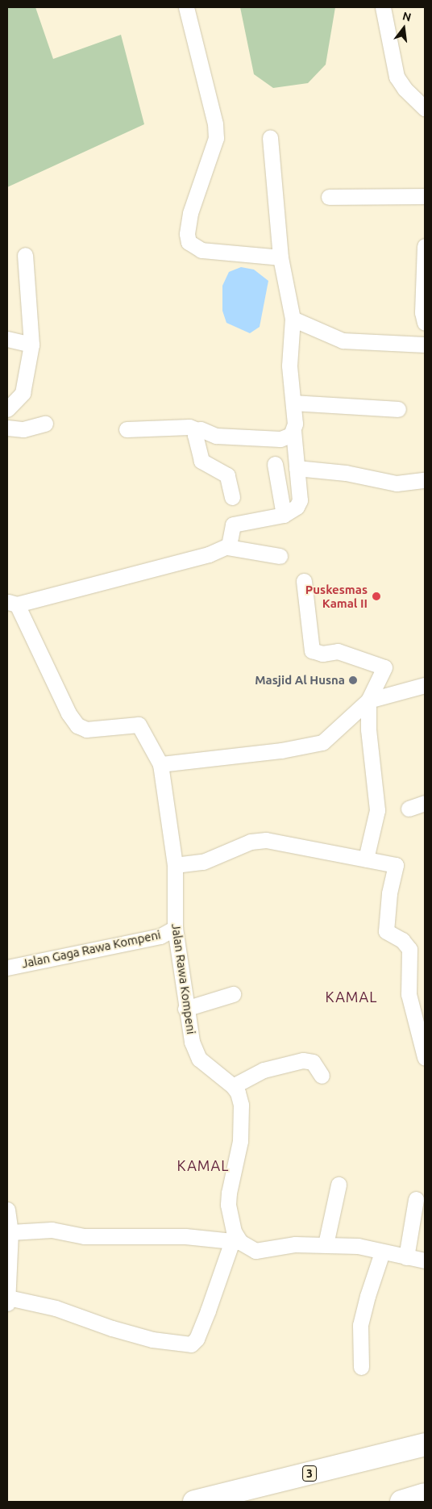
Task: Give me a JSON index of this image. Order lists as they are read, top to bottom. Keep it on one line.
{"streets":{"highway":["3"],"street":["Jalan Gaga Rawa Kompeni","Jalan Rawa Kompeni"]},"crossings":[["Jalan Gaga Rawa Kompeni","Jalan Rawa Kompeni"]],"districts":["KAMAL","KAMAL"],"places":["Puskesmas Kamal II","Masjid Al Husna"],"north":"top"}
